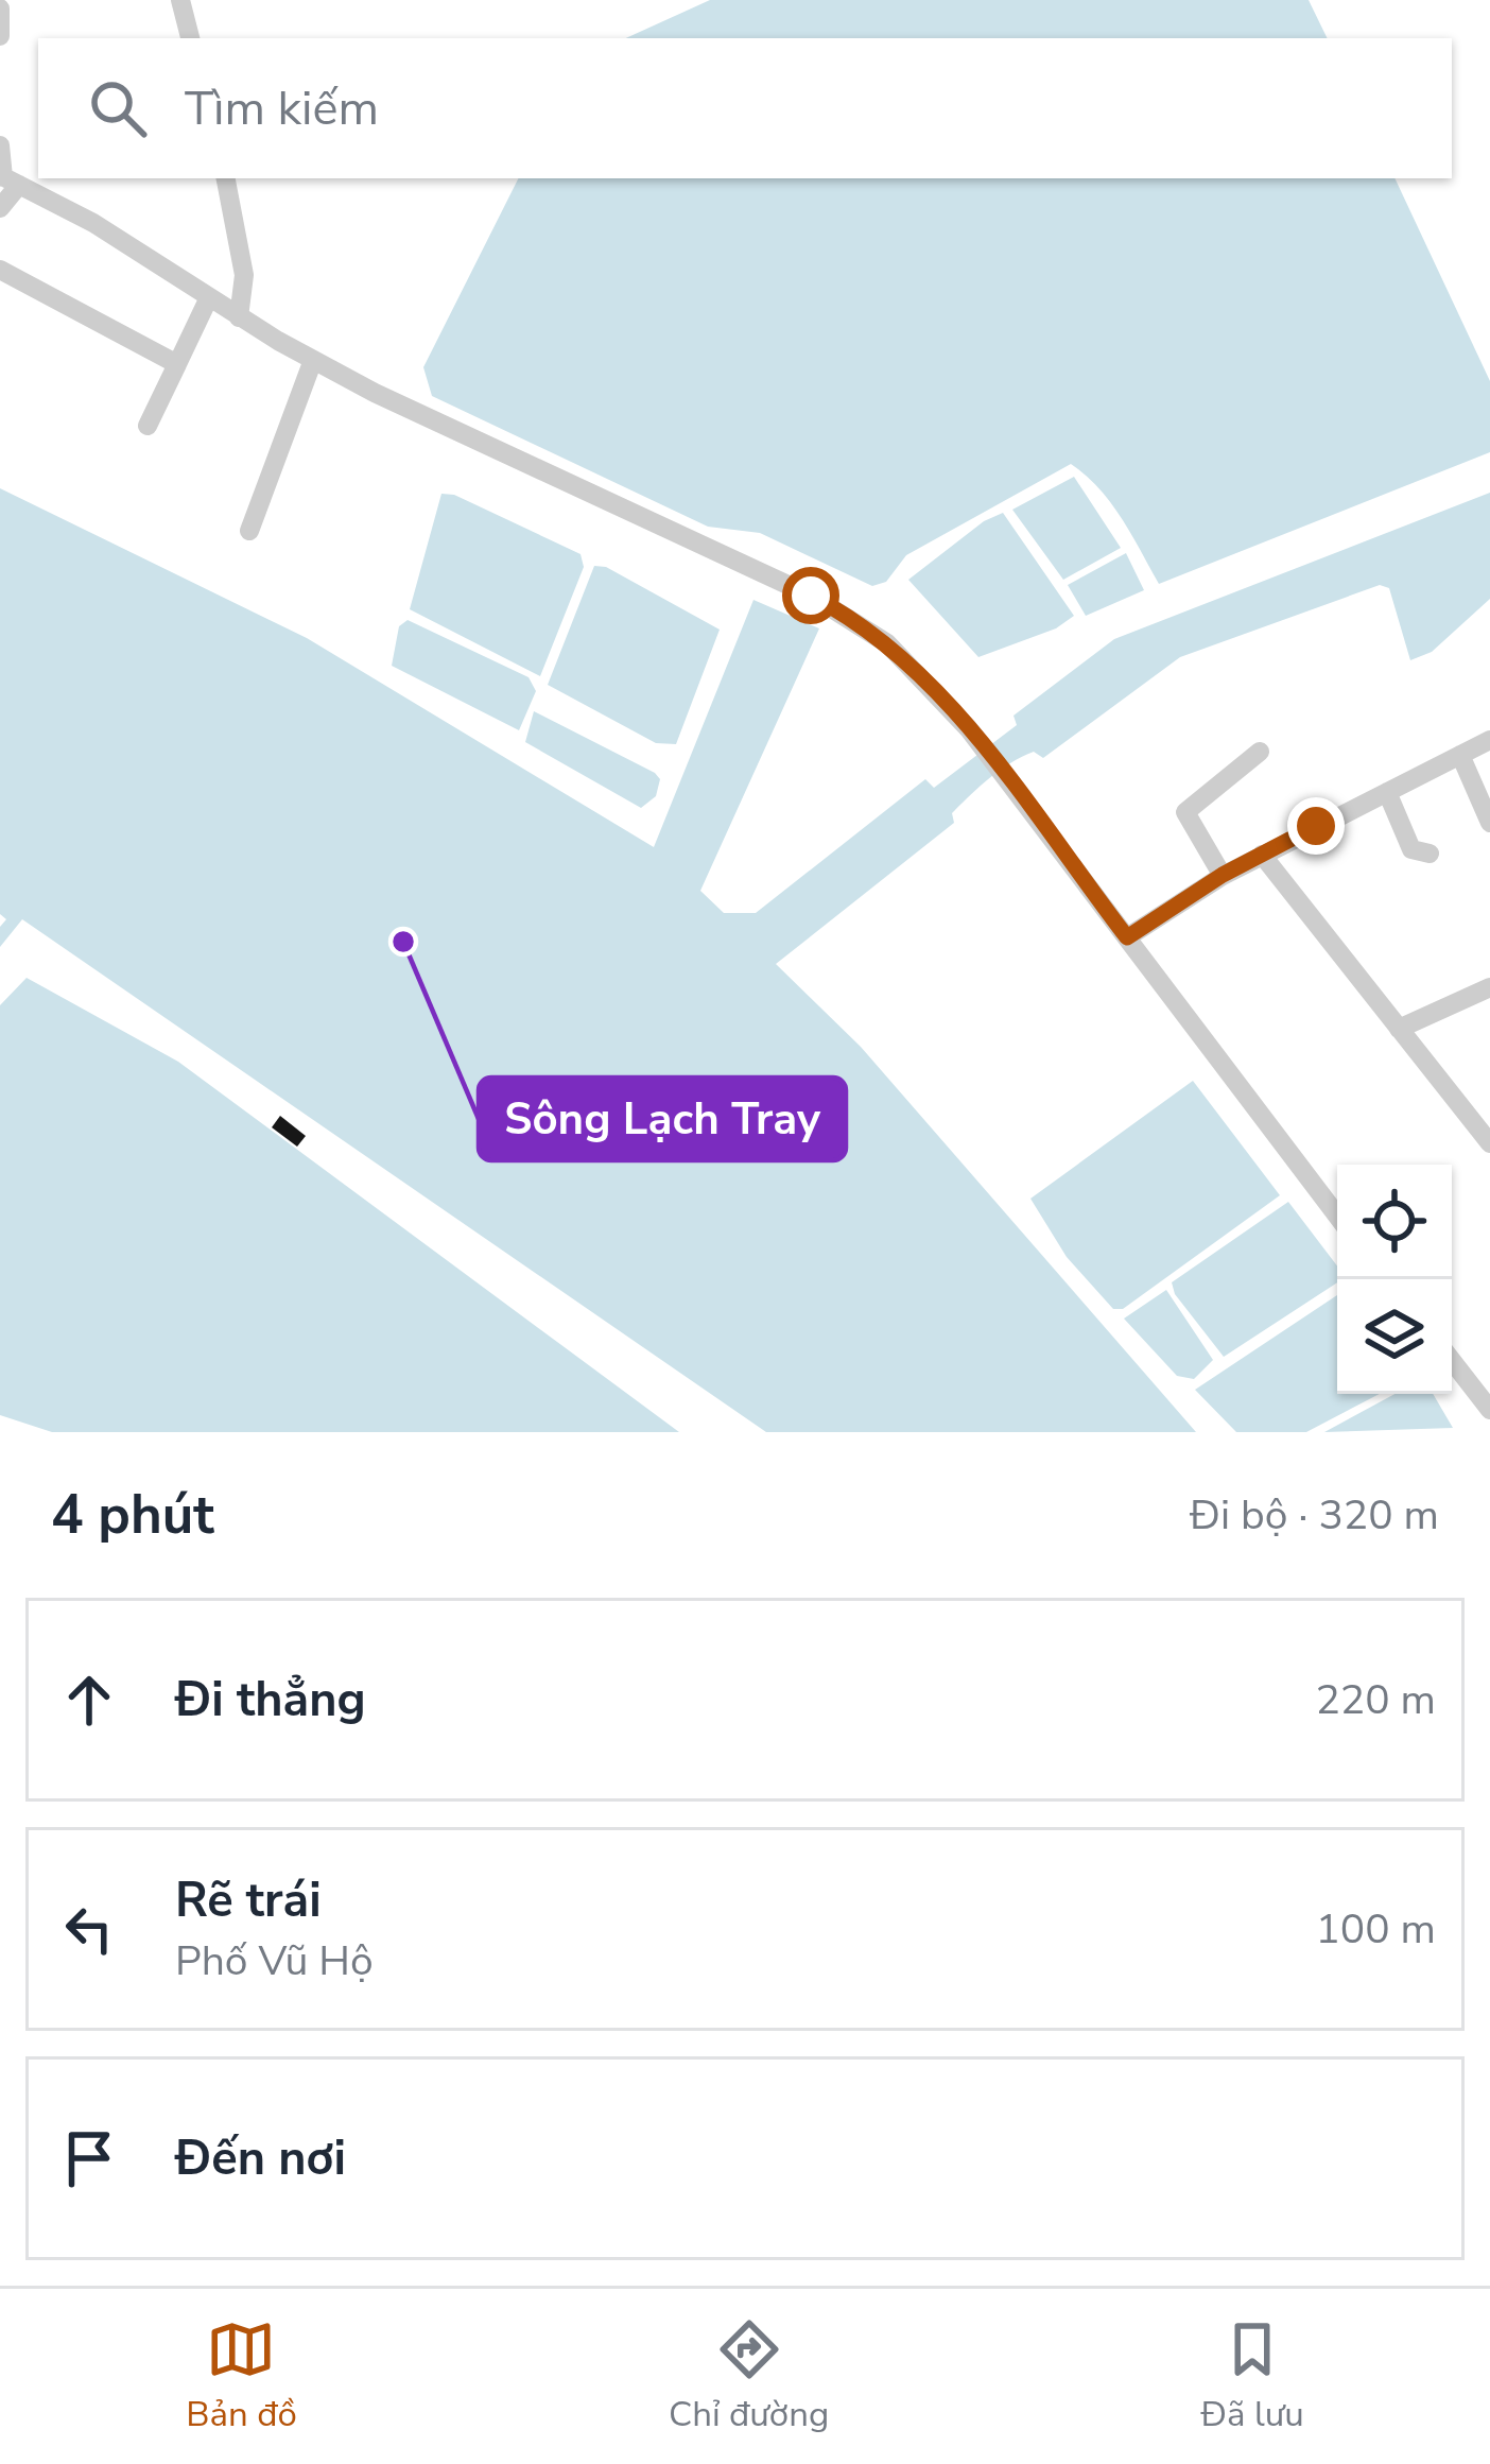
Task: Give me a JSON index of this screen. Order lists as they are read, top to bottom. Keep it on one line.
{"places":["Sông Lạch Tray"],"page":{"search":"Tìm kiếm","heading":["4 phút","Đi bộ · 320 m"],"list":[["Đi thẳng","220 m"],["Rẽ trái","Phố Vũ Hộ","100 m"],"Đến nơi"],"nav":["Bản đồ","Chỉ đường","Đã lưu"]}}
